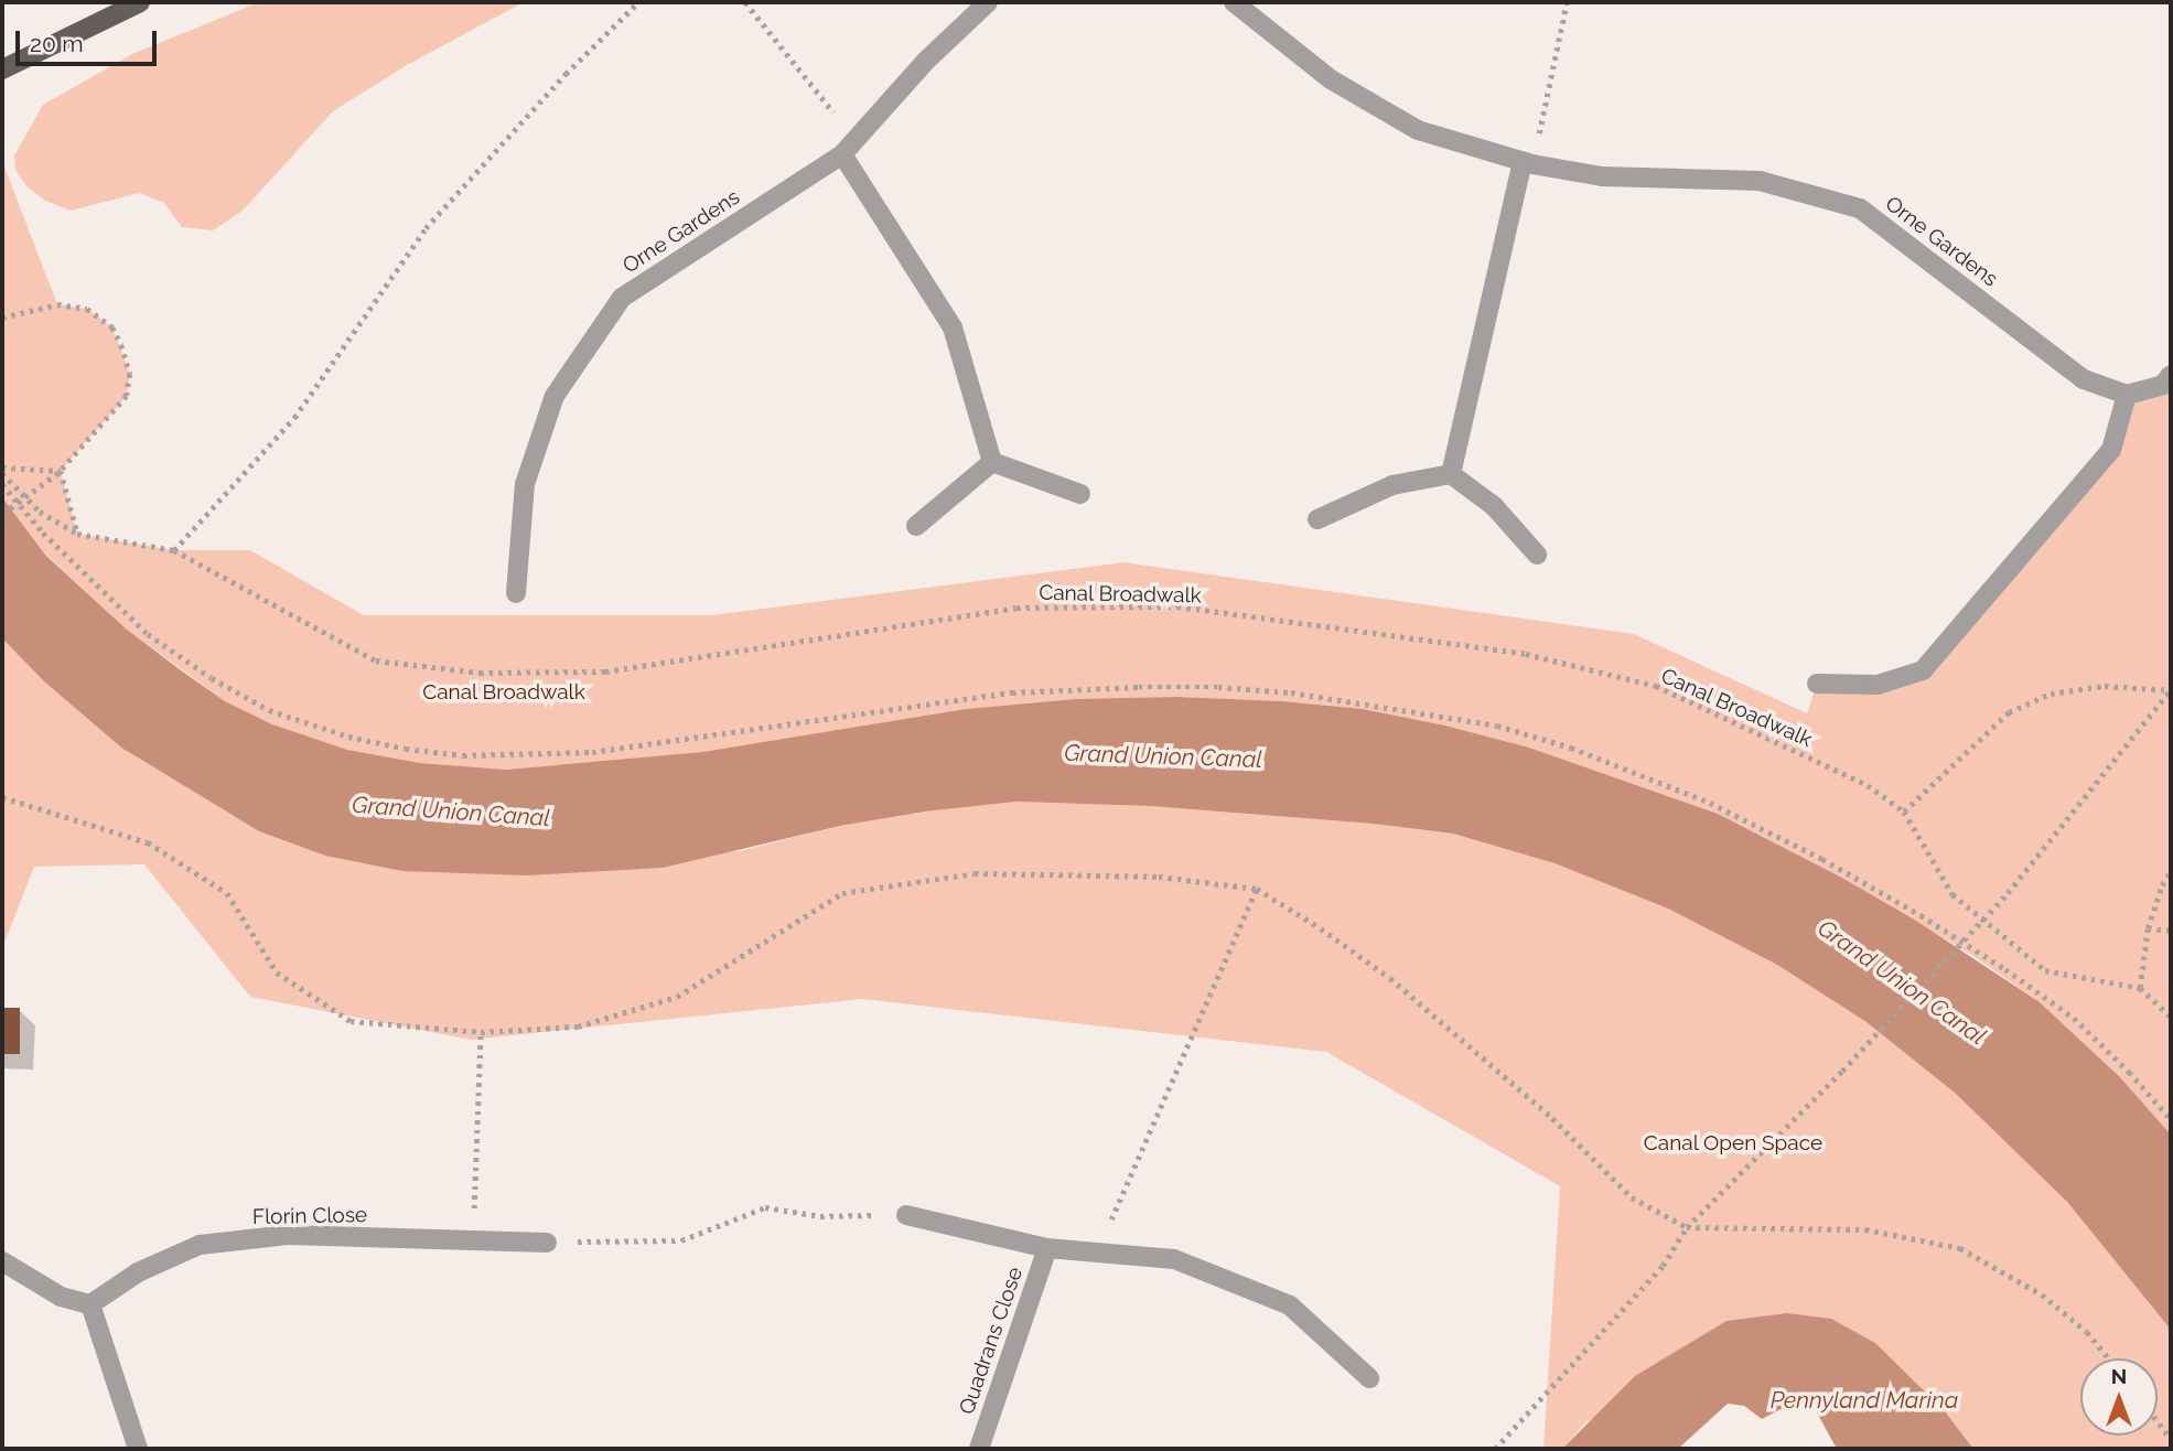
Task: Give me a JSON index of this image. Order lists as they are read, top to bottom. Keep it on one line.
{"streets":{"street":["Orne Gardens","Florin Close","Quadrans Close"],"path":["Canal Broadwalk"]},"water":["Grand Union Canal","Pennyland Marina"],"parks":["Canal Broadwalk","Canal Open Space"],"scale_bar":"20 m","north":"top"}
